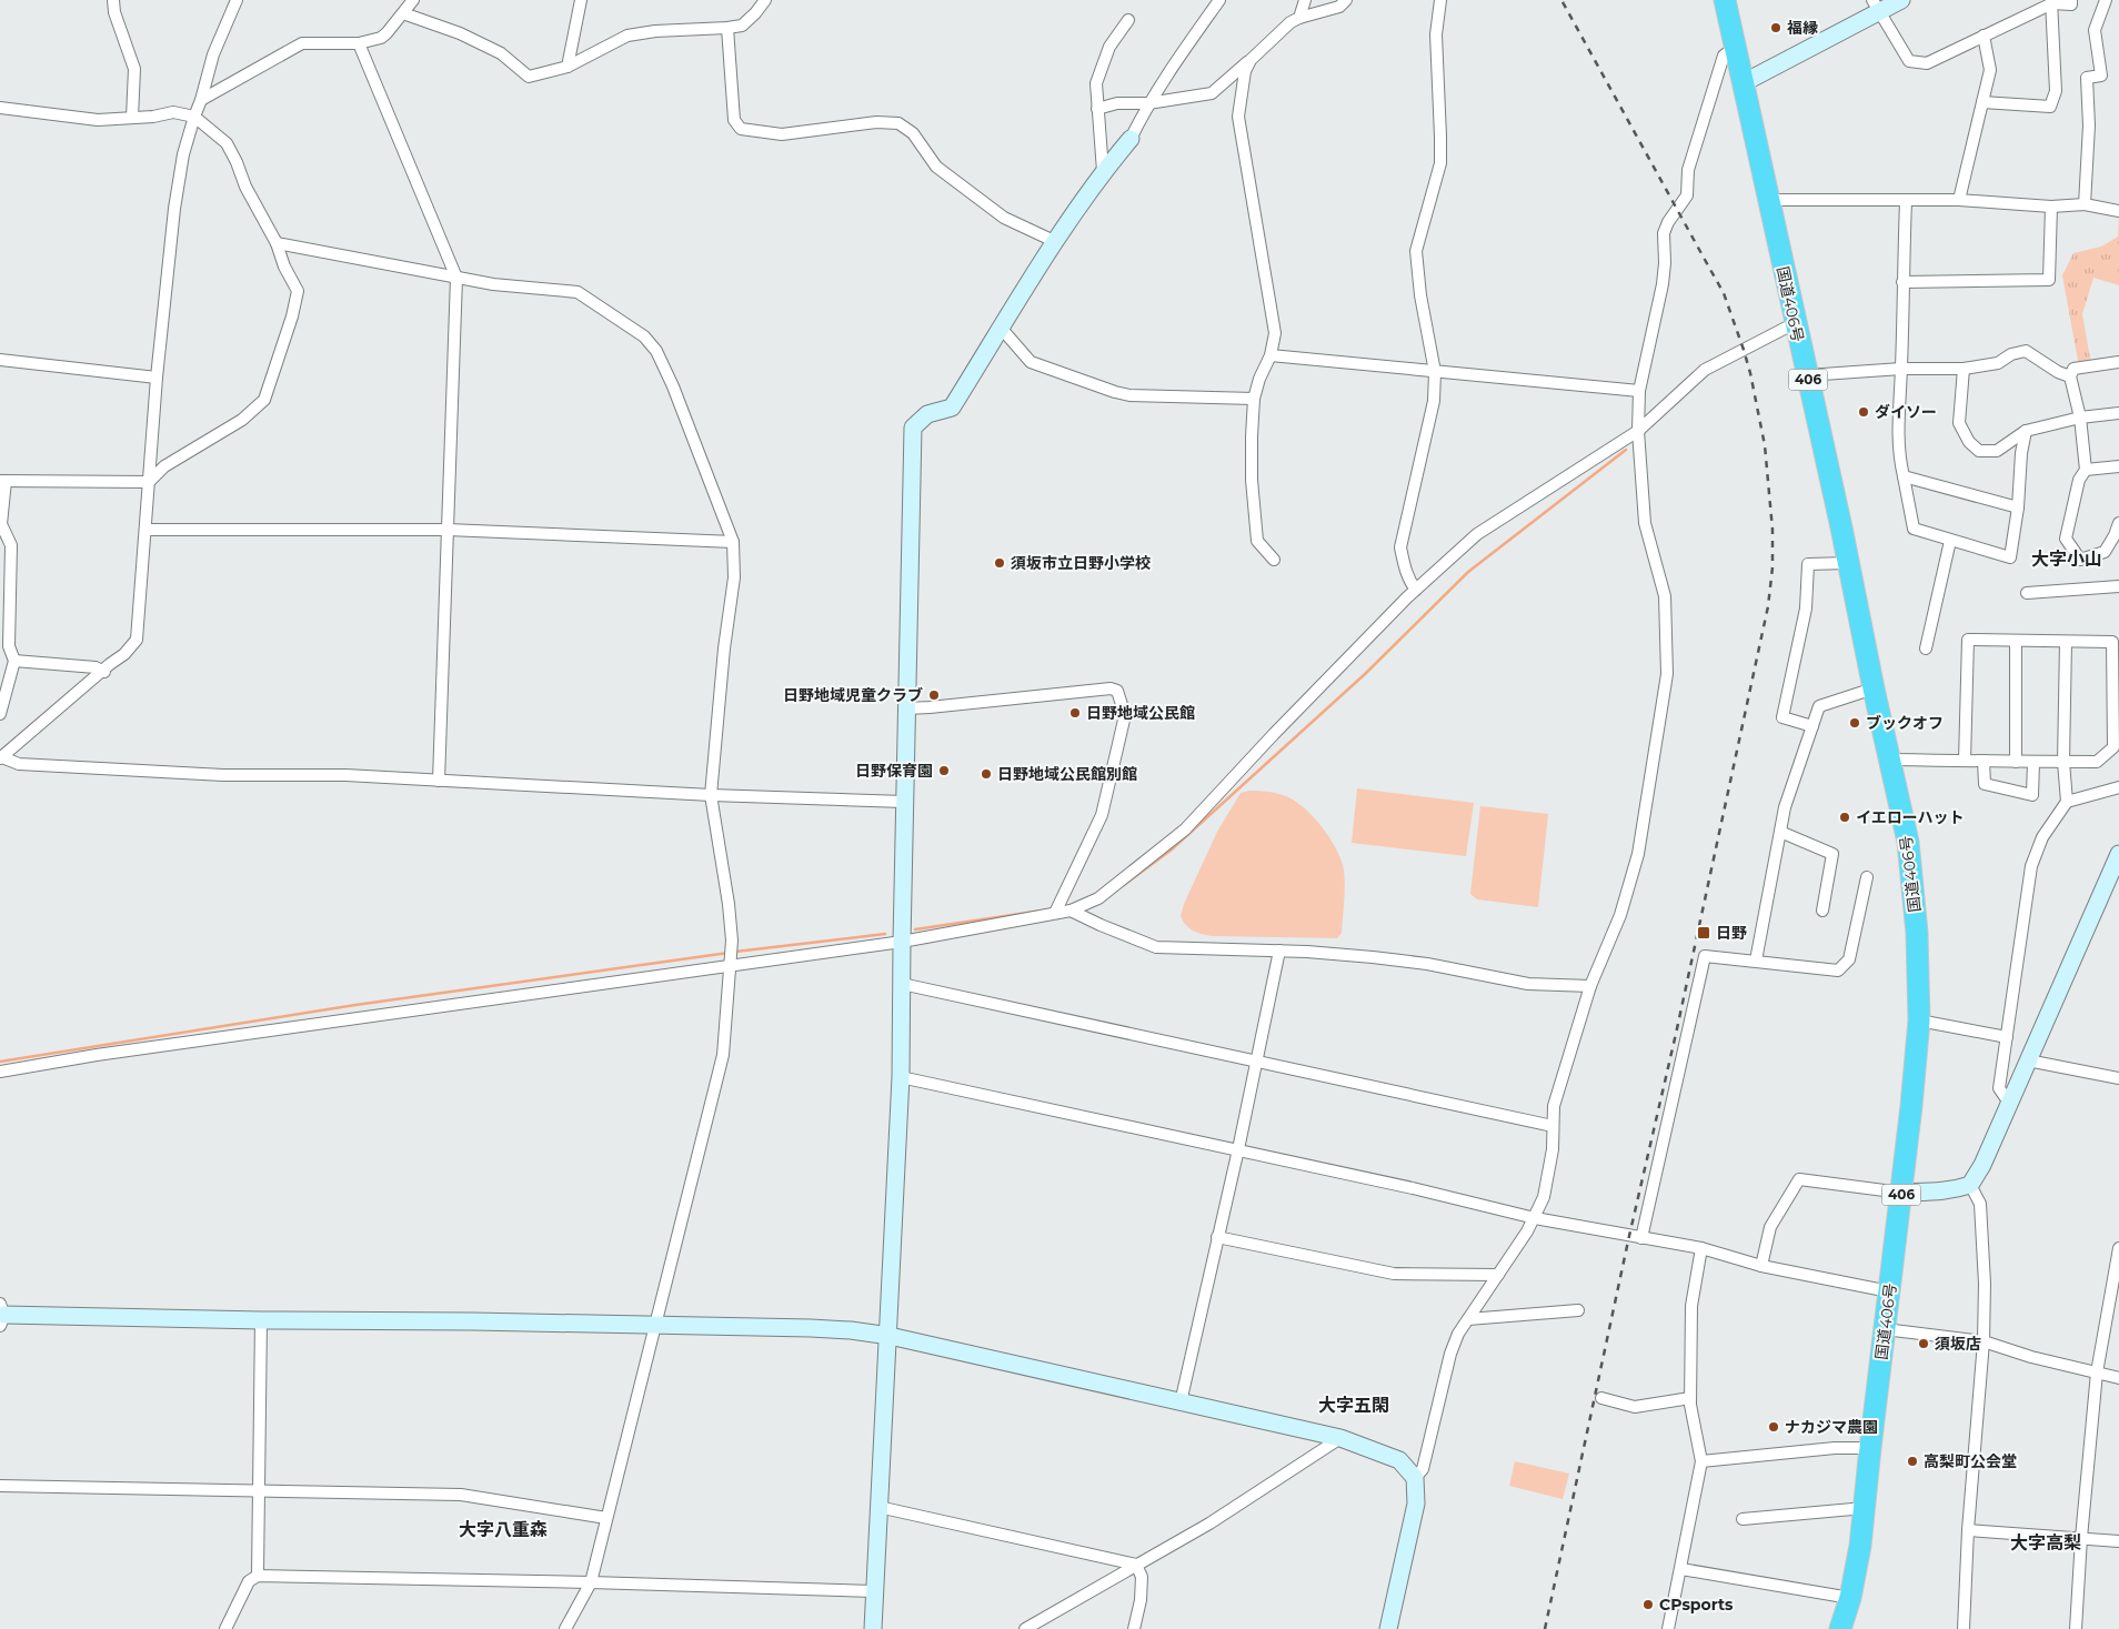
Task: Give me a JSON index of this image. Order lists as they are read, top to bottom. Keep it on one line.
{"streets":{"highway":["国道406号","406"]},"districts":["大字小山","大字五閑","大字八重森","大字高梨"],"places":{"other":["福縁","ダイソー","須坂市立日野小学校","日野地域児童クラブ","日野地域公民館","ブックオフ","日野保育園","日野地域公民館別館","イエローハット","須坂店","ナカジマ農園","高梨町公会堂","CPsports"],"transit":["日野"]}}
